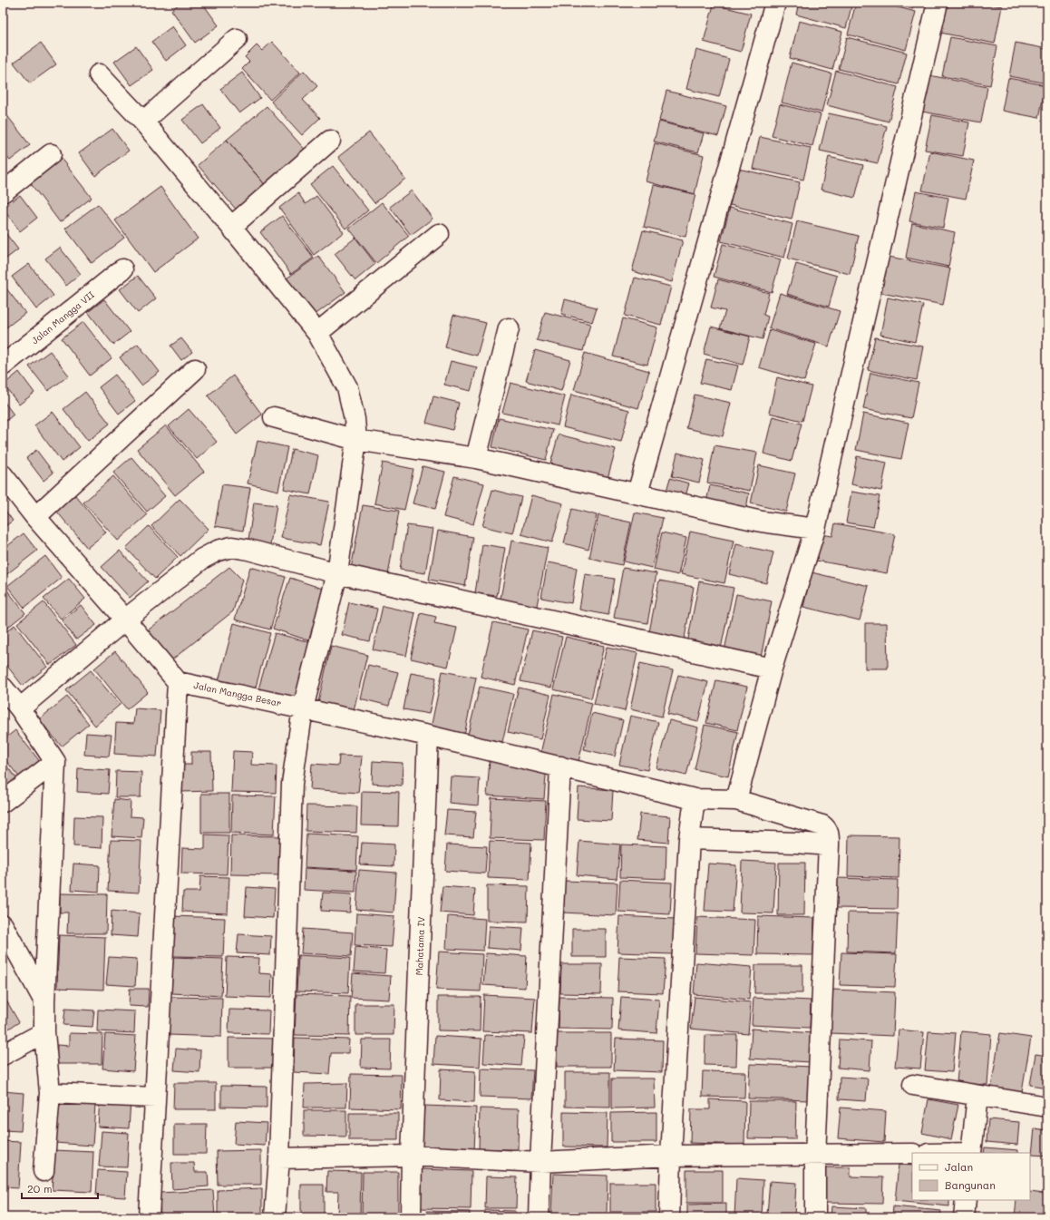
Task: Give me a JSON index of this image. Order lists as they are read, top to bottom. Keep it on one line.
{"streets":{"street":["Jalan Mangga VII","Jalan Mangga Besar","Mahatama IV"]},"crossings":[["Jalan Mangga Besar","Mahatama IV"]],"legend":["Jalan","Bangunan"],"scale_bar":"20 m"}
